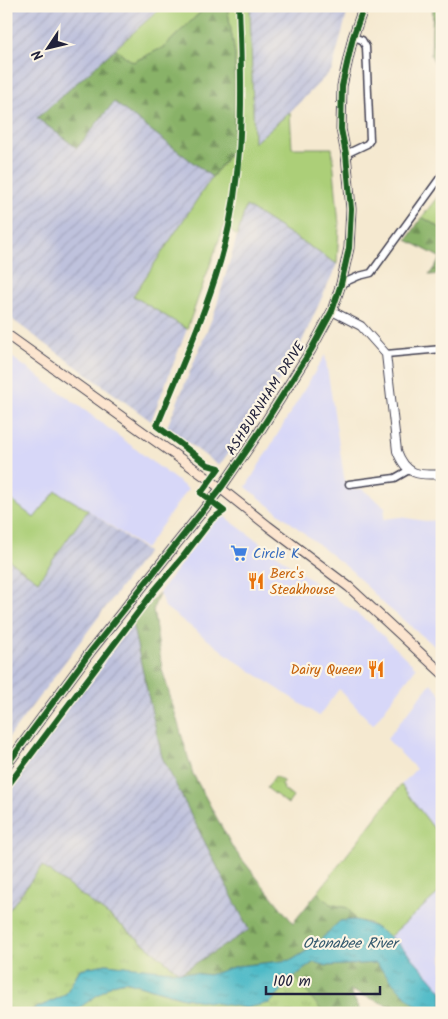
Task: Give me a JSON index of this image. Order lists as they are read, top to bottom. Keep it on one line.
{"streets":{"main road":["ASHBURNHAM DRIVE"]},"water":["Otonabee River"],"places":{"supermarket":["Circle K"],"restaurant":["Berc's Steakhouse","Dairy Queen"]},"scale_bar":"100 m","north":"bottom left"}
